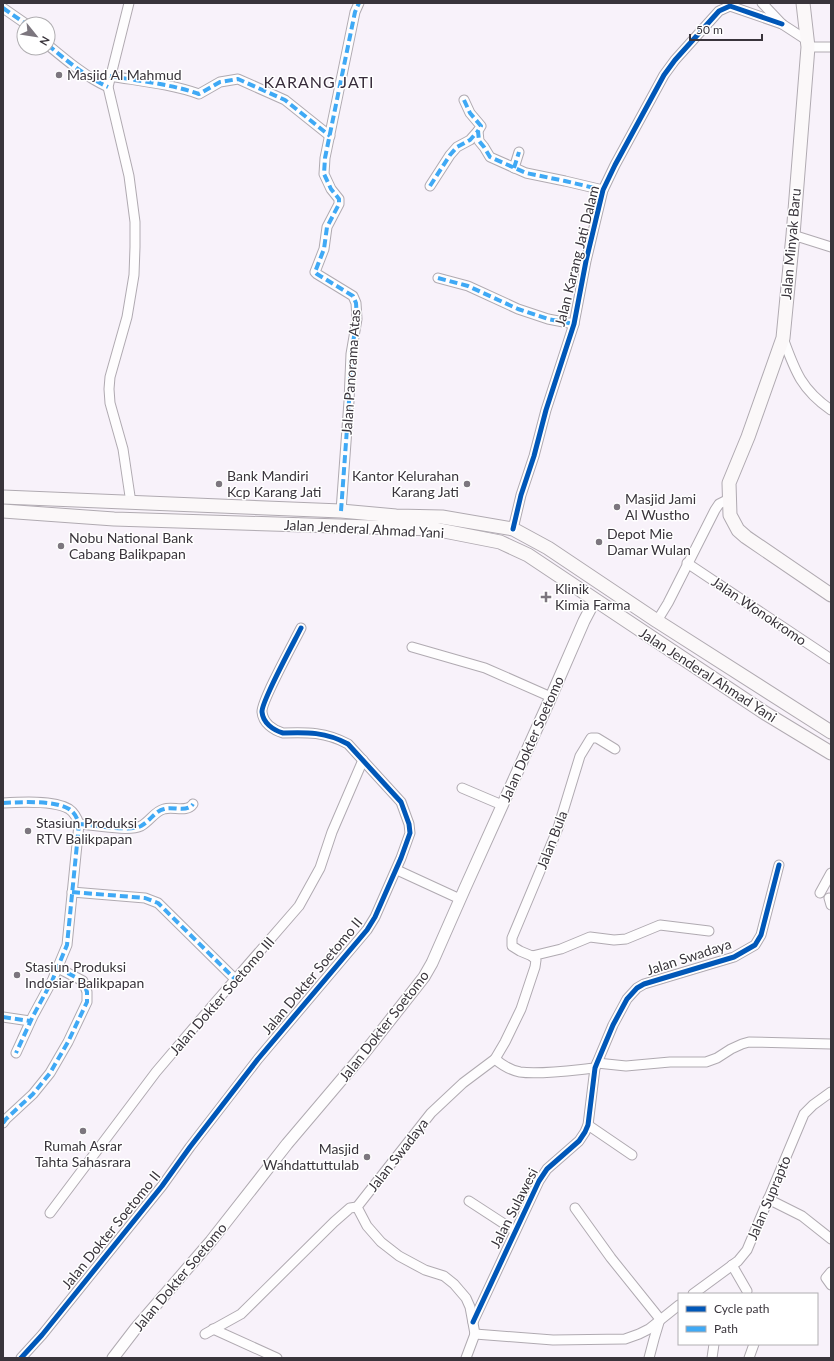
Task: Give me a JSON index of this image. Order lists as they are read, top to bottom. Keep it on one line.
{"streets":{"main road":["Jalan Minyak Baru","Jalan Jenderal Ahmad Yani"],"street":["Jalan Karang Jati Dalam","Jalan Panorama Atas","Jalan Wonokromo","Jalan Dokter Soetomo","Jalan Bula","Jalan Swadaya","Jalan Dokter Soetomo II","Jalan Dokter Soetomo III","Jalan Suprapto","Jalan Sulawesi"]},"crossings":[["Jalan Karang Jati Dalam","Jalan Jenderal Ahmad Yani"],["Jalan Panorama Atas","Jalan Jenderal Ahmad Yani"],["Jalan Jenderal Ahmad Yani","Jalan Dokter Soetomo"],["Jalan Bula","Jalan Swadaya"],["Jalan Swadaya","Jalan Sulawesi"],["Jalan Dokter Soetomo II","Jalan Dokter Soetomo III"]],"districts":["KARANG JATI"],"places":{"other":["Masjid Al Mahmud","Bank Mandiri Kcp Karang Jati","Kantor Kelurahan Karang Jati","Masjid Jami Al Wustho","Depot Mie Damar Wulan","Nobu National Bank Cabang Balikpapan","Stasiun Produksi RTV Balikpapan","Stasiun Produksi Indosiar Balikpapan","Rumah Asrar Tahta Sahasrara","Masjid Wahdattuttulab"],"health":["Klinik Kimia Farma"]},"legend":["Cycle path","Path"],"scale_bar":"50 m","north":"bottom right"}
